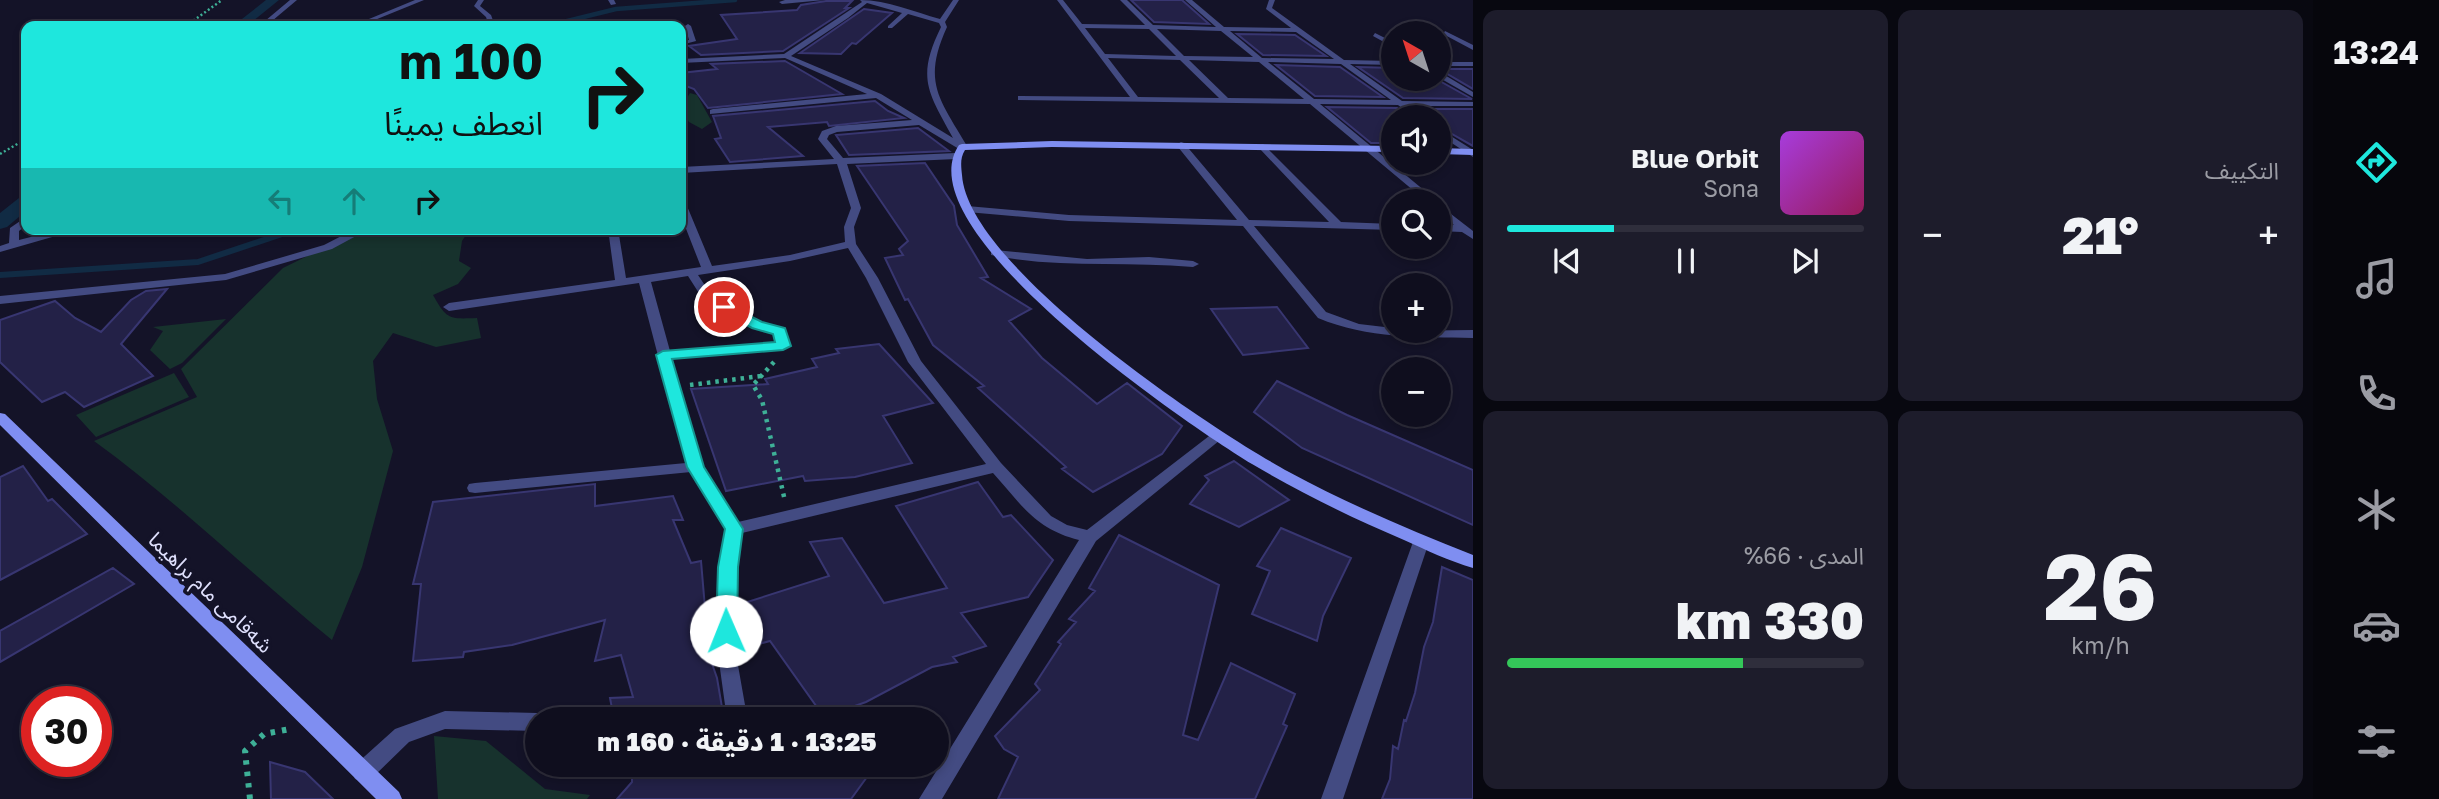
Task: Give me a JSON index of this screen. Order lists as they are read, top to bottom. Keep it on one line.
{"streets":{"street":["شەقامی مام براهیما"]},"north":"top left","page":{"tabs":"13:24","tile":["التكييف",["26","km/h"],["المدى · 66%","330 km"]],"map_buttons":["+","−"],"turn":["100 m","انعطف يمينًا"],"song":["Blue Orbit","Sona"],"heat":["−","21°","+"],"limit":"30","trip":"13:25 · 1 دقيقة · 160 m"}}
